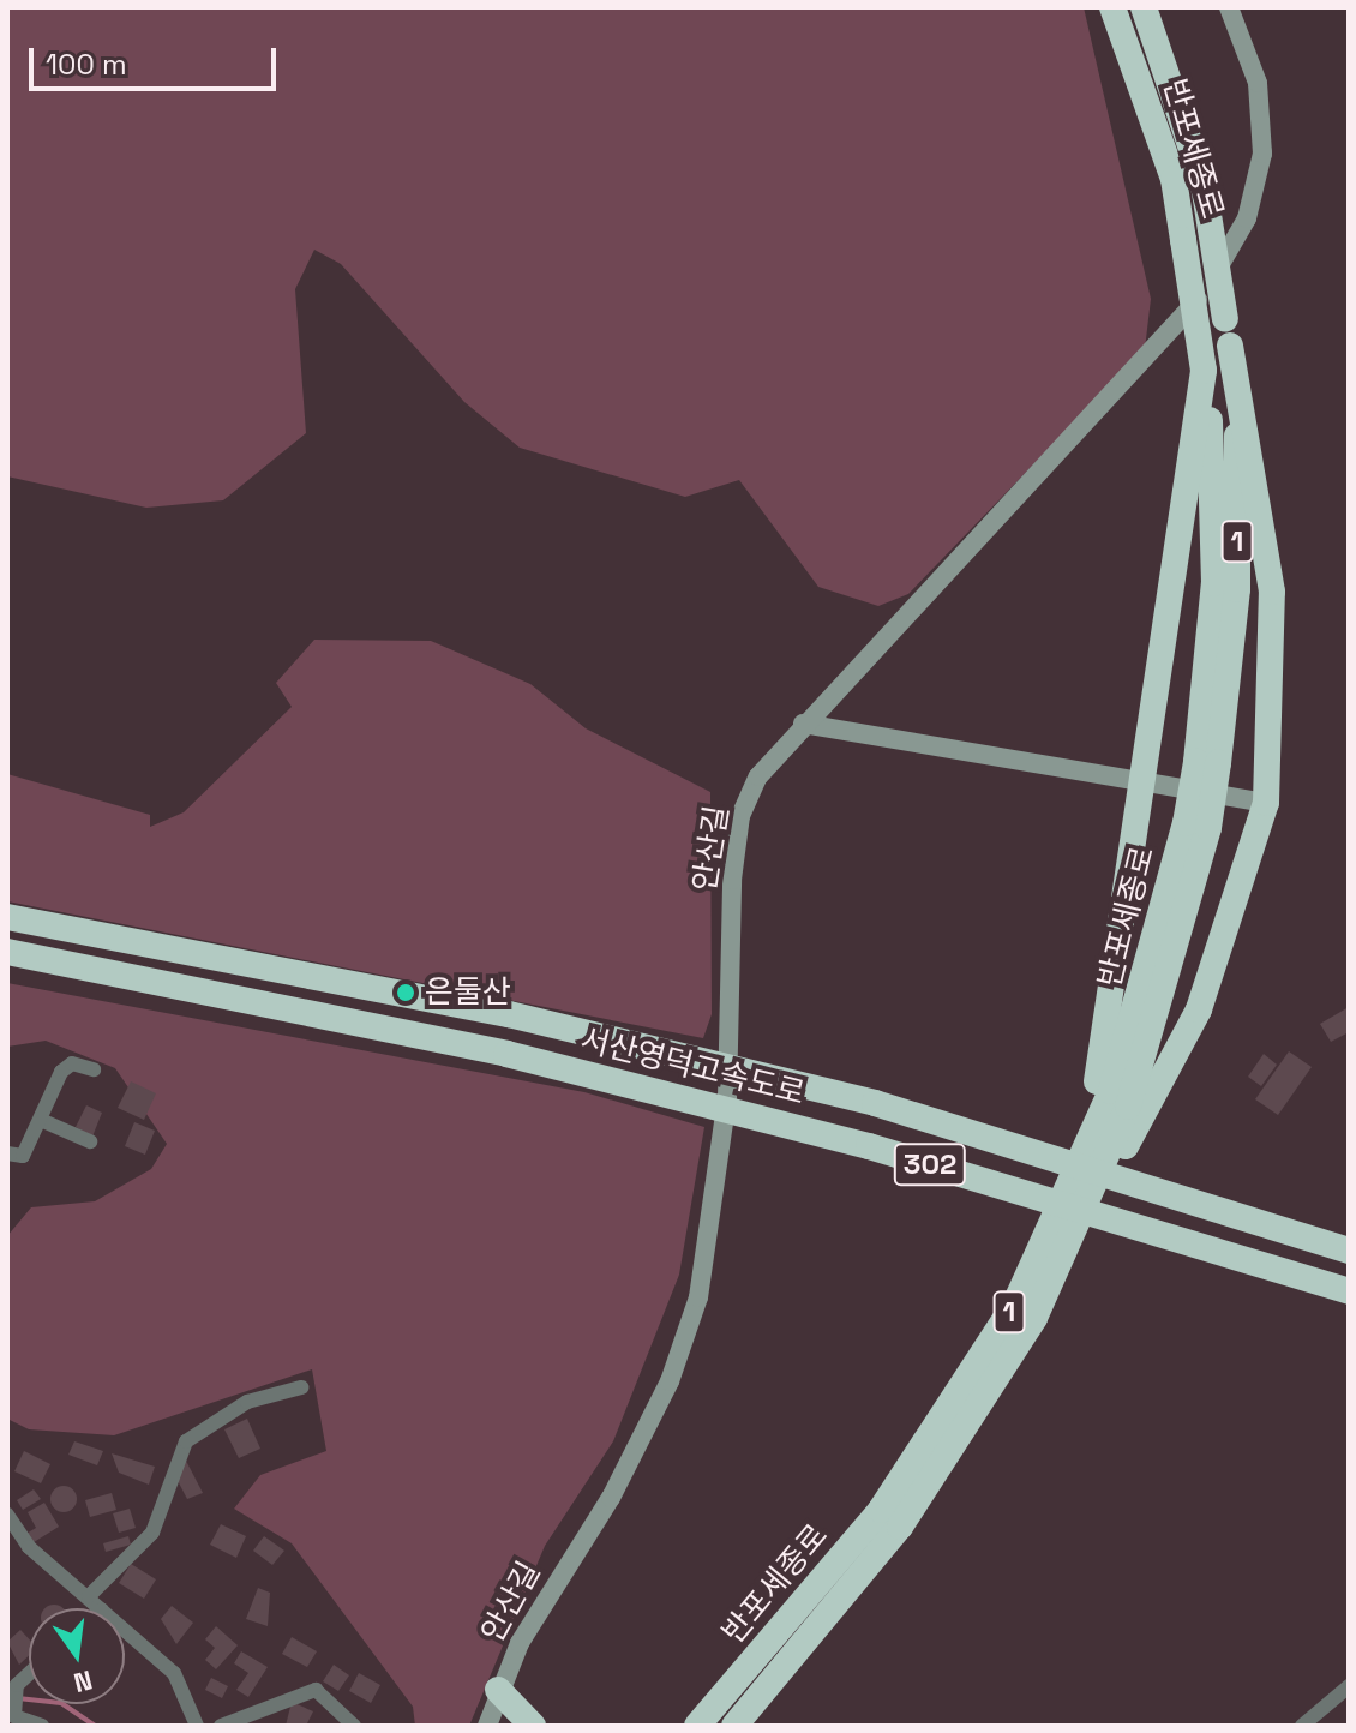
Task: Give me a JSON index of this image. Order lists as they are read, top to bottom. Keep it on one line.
{"streets":{"highway":["반포세종로","1","서산영덕고속도로","302"],"street":["안산길"]},"places":["은둘산"],"scale_bar":"100 m","north":"bottom"}
